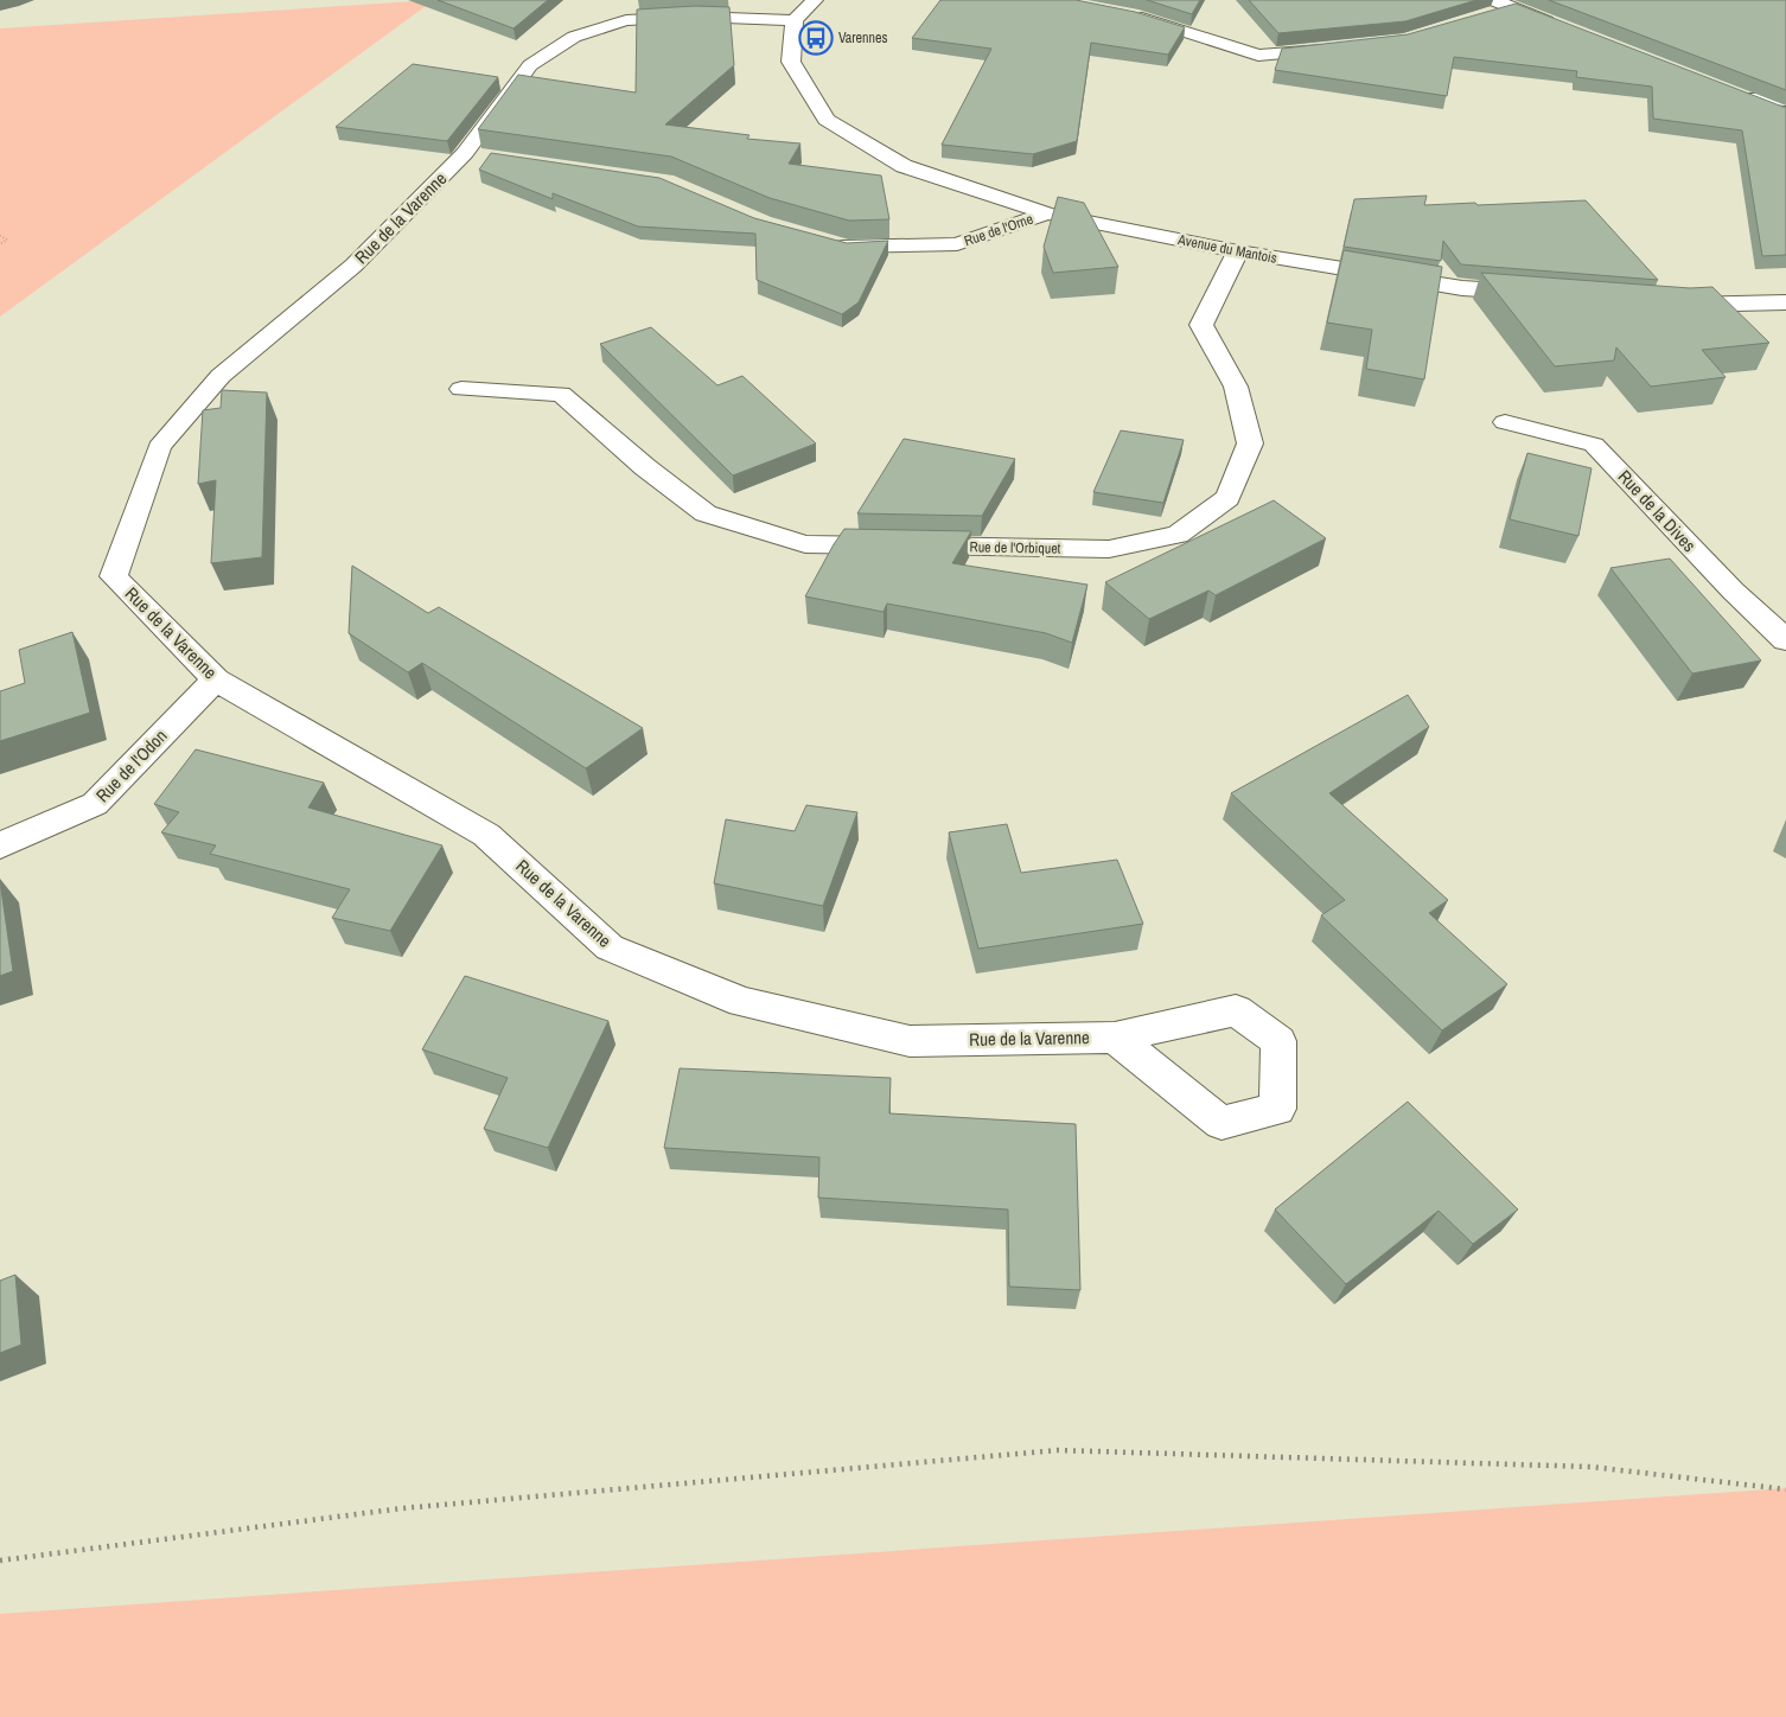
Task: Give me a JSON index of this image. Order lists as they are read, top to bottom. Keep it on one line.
{"streets":{"street":["Rue de la Varenne","Rue de l'Orne","Avenue du Mantois","Rue de la Dives","Rue de l'Orbiquet","Rue de l'Odon"]},"crossings":[["Rue de la Varenne","Avenue du Mantois"],["Rue de la Varenne","Rue de l'Odon"],["Rue de l'Orne","Avenue du Mantois"],["Avenue du Mantois","Rue de l'Orbiquet"]],"places":{"bus stop":["Varennes"]}}
